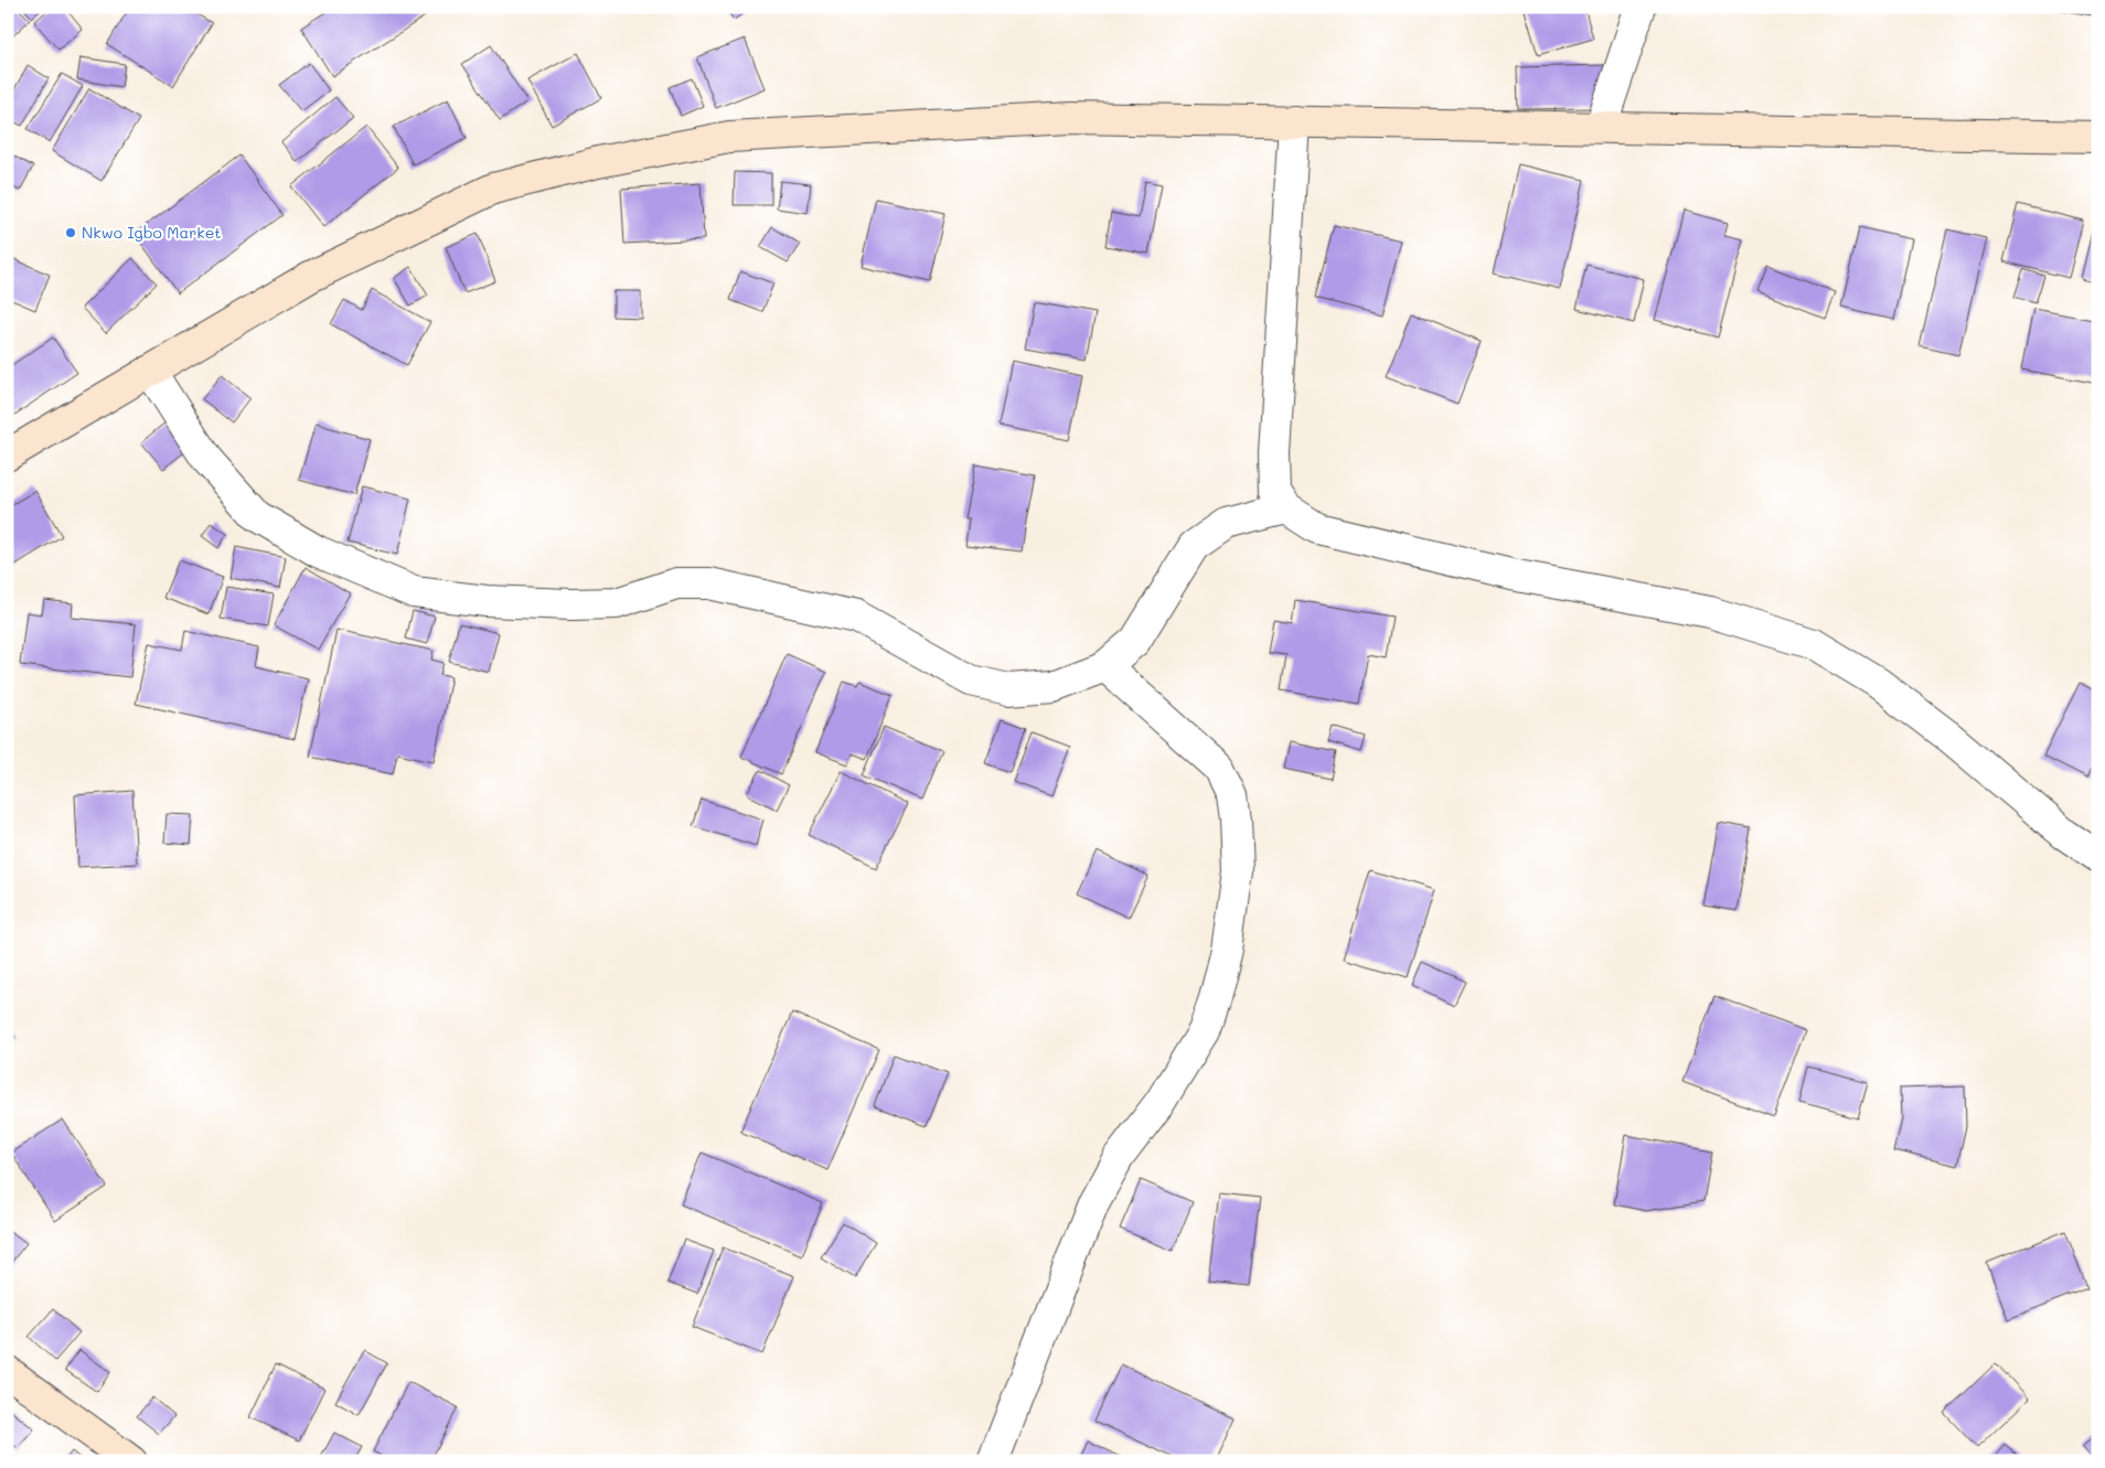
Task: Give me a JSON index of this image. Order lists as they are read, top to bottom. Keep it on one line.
{"places":["Nkwo Igbo Market"]}
